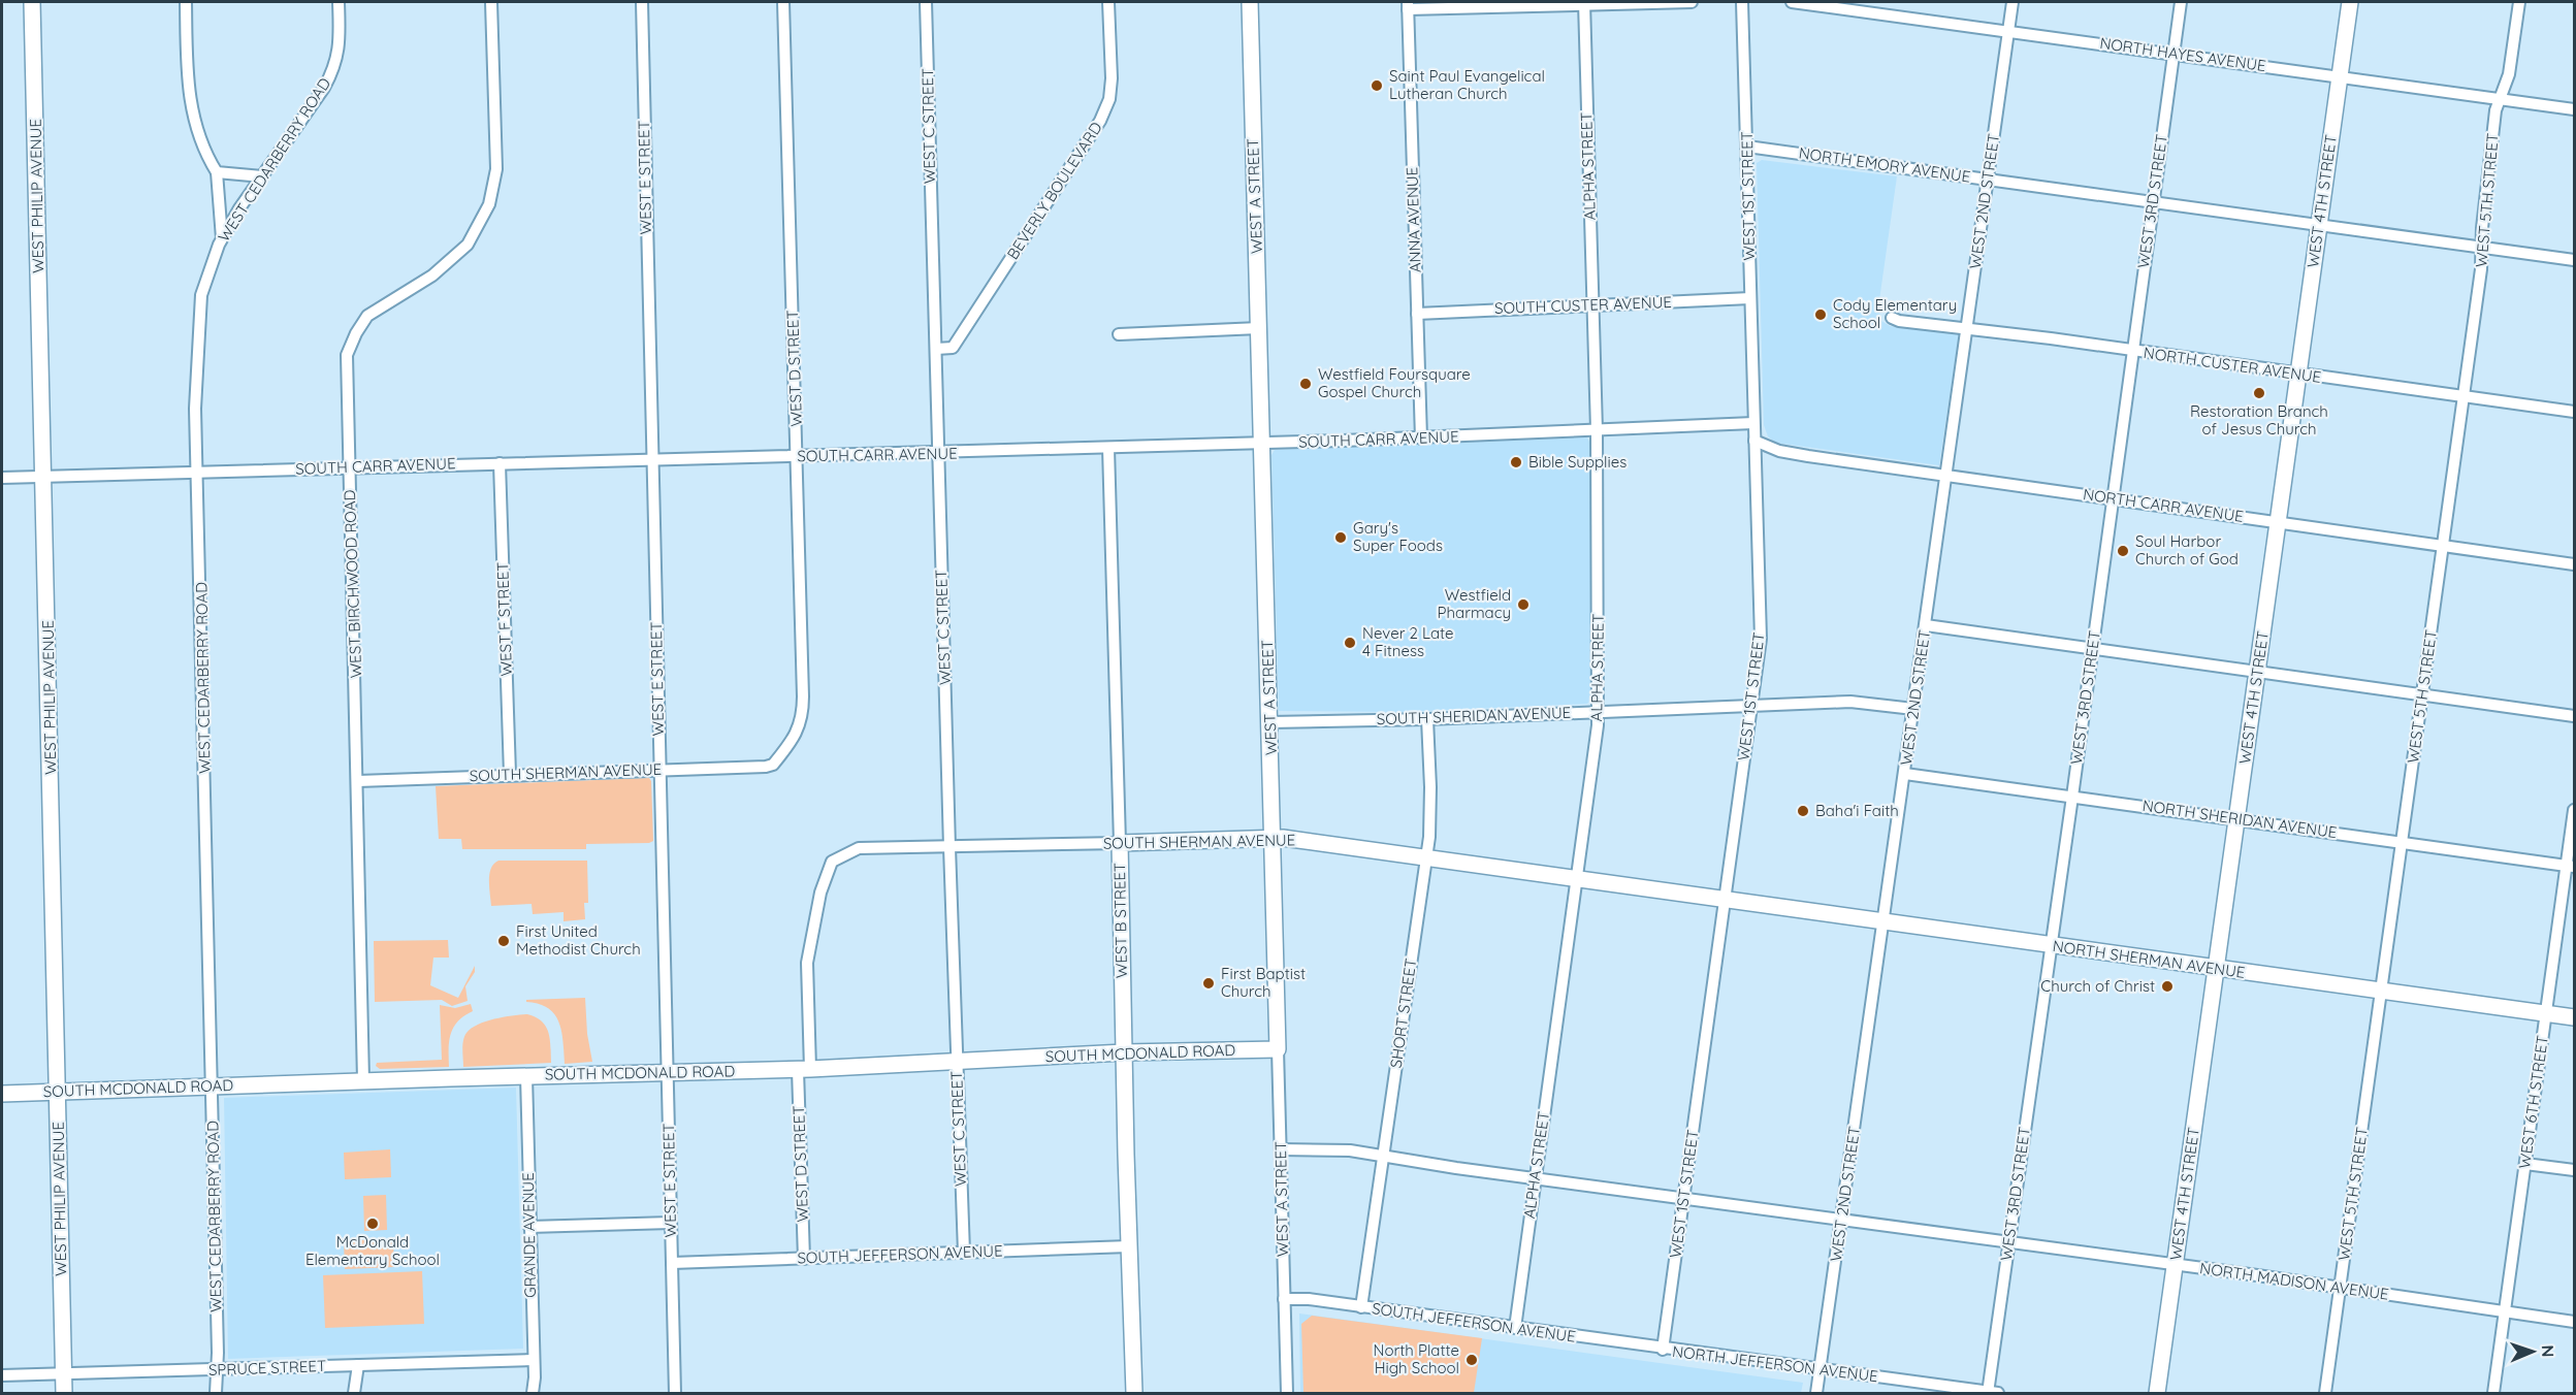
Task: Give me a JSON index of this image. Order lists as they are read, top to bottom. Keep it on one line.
{"streets":{"street":["NORTH HAYES AVENUE","WEST C STREET","WEST CEDARBERRY ROAD","NORTH EMORY AVENUE","ALPHA STREET","WEST E STREET","BEVERLY BOULEVARD","WEST PHILIP AVENUE","WEST A STREET","WEST 1ST STREET","WEST 5TH STREET","WEST 2ND STREET","WEST 3RD STREET","WEST 4TH STREET","ANNA AVENUE","SOUTH CUSTER AVENUE","NORTH CUSTER AVENUE","WEST D STREET","SOUTH CARR AVENUE","NORTH CARR AVENUE","WEST BIRCHWOOD ROAD","WEST F STREET","SOUTH SHERIDAN AVENUE","SOUTH SHERMAN AVENUE","NORTH SHERIDAN AVENUE","WEST B STREET","NORTH SHERMAN AVENUE","SHORT STREET","SOUTH MCDONALD ROAD","WEST 6TH STREET","GRANDE AVENUE","SOUTH JEFFERSON AVENUE","NORTH MADISON AVENUE","NORTH JEFFERSON AVENUE","SPRUCE STREET"]},"crossings":[["NORTH HAYES AVENUE","WEST 5TH STREET"],["NORTH HAYES AVENUE","WEST 2ND STREET"],["NORTH HAYES AVENUE","WEST 3RD STREET"],["NORTH HAYES AVENUE","WEST 4TH STREET"],["WEST C STREET","BEVERLY BOULEVARD"],["WEST C STREET","SOUTH CARR AVENUE"],["WEST C STREET","SOUTH SHERMAN AVENUE"],["WEST C STREET","SOUTH MCDONALD ROAD"],["WEST C STREET","SOUTH JEFFERSON AVENUE"],["WEST CEDARBERRY ROAD","SOUTH CARR AVENUE"],["WEST CEDARBERRY ROAD","SOUTH MCDONALD ROAD"],["WEST CEDARBERRY ROAD","SPRUCE STREET"],["NORTH EMORY AVENUE","WEST 1ST STREET"],["NORTH EMORY AVENUE","WEST 5TH STREET"],["NORTH EMORY AVENUE","WEST 2ND STREET"],["NORTH EMORY AVENUE","WEST 3RD STREET"],["NORTH EMORY AVENUE","WEST 4TH STREET"],["ALPHA STREET","SOUTH CUSTER AVENUE"],["ALPHA STREET","SOUTH CARR AVENUE"],["ALPHA STREET","SOUTH SHERIDAN AVENUE"],["ALPHA STREET","SOUTH SHERMAN AVENUE"],["ALPHA STREET","SOUTH JEFFERSON AVENUE"],["ALPHA STREET","NORTH MADISON AVENUE"],["WEST E STREET","SOUTH CARR AVENUE"],["WEST E STREET","SOUTH SHERMAN AVENUE"],["WEST E STREET","SOUTH MCDONALD ROAD"],["WEST E STREET","SOUTH JEFFERSON AVENUE"],["WEST PHILIP AVENUE","SOUTH CARR AVENUE"],["WEST PHILIP AVENUE","SOUTH MCDONALD ROAD"],["WEST PHILIP AVENUE","SPRUCE STREET"],["WEST A STREET","SOUTH CARR AVENUE"],["WEST A STREET","SOUTH SHERIDAN AVENUE"],["WEST A STREET","SOUTH SHERMAN AVENUE"],["WEST A STREET","SOUTH MCDONALD ROAD"],["WEST A STREET","SOUTH JEFFERSON AVENUE"],["WEST A STREET","NORTH MADISON AVENUE"],["WEST 1ST STREET","SOUTH CUSTER AVENUE"],["WEST 1ST STREET","SOUTH CARR AVENUE"],["WEST 1ST STREET","NORTH CARR AVENUE"],["WEST 1ST STREET","SOUTH SHERIDAN AVENUE"],["WEST 1ST STREET","SOUTH SHERMAN AVENUE"],["WEST 1ST STREET","NORTH SHERMAN AVENUE"],["WEST 1ST STREET","SOUTH JEFFERSON AVENUE"],["WEST 1ST STREET","NORTH MADISON AVENUE"],["WEST 1ST STREET","NORTH JEFFERSON AVENUE"],["WEST 5TH STREET","NORTH CUSTER AVENUE"],["WEST 5TH STREET","NORTH CARR AVENUE"],["WEST 5TH STREET","NORTH SHERIDAN AVENUE"],["WEST 5TH STREET","NORTH SHERMAN AVENUE"],["WEST 5TH STREET","NORTH MADISON AVENUE"],["WEST 2ND STREET","NORTH CUSTER AVENUE"],["WEST 2ND STREET","NORTH CARR AVENUE"],["WEST 2ND STREET","NORTH SHERIDAN AVENUE"],["WEST 2ND STREET","NORTH SHERMAN AVENUE"],["WEST 2ND STREET","NORTH MADISON AVENUE"],["WEST 2ND STREET","NORTH JEFFERSON AVENUE"],["WEST 3RD STREET","NORTH CUSTER AVENUE"],["WEST 3RD STREET","NORTH CARR AVENUE"],["WEST 3RD STREET","NORTH SHERIDAN AVENUE"],["WEST 3RD STREET","NORTH SHERMAN AVENUE"],["WEST 3RD STREET","NORTH MADISON AVENUE"],["WEST 3RD STREET","NORTH JEFFERSON AVENUE"],["WEST 4TH STREET","NORTH CUSTER AVENUE"],["WEST 4TH STREET","NORTH CARR AVENUE"],["WEST 4TH STREET","NORTH SHERIDAN AVENUE"],["WEST 4TH STREET","NORTH SHERMAN AVENUE"],["WEST 4TH STREET","NORTH MADISON AVENUE"],["ANNA AVENUE","SOUTH CUSTER AVENUE"],["ANNA AVENUE","SOUTH CARR AVENUE"],["WEST D STREET","SOUTH CARR AVENUE"],["WEST D STREET","SOUTH SHERMAN AVENUE"],["WEST D STREET","SOUTH MCDONALD ROAD"],["WEST D STREET","SOUTH JEFFERSON AVENUE"],["SOUTH CARR AVENUE","WEST BIRCHWOOD ROAD"],["SOUTH CARR AVENUE","WEST F STREET"],["SOUTH CARR AVENUE","WEST B STREET"],["WEST BIRCHWOOD ROAD","SOUTH SHERMAN AVENUE"],["WEST BIRCHWOOD ROAD","SOUTH MCDONALD ROAD"],["WEST F STREET","SOUTH SHERMAN AVENUE"],["SOUTH SHERIDAN AVENUE","SHORT STREET"],["SOUTH SHERMAN AVENUE","WEST B STREET"],["SOUTH SHERMAN AVENUE","NORTH SHERMAN AVENUE"],["SOUTH SHERMAN AVENUE","SHORT STREET"],["NORTH SHERIDAN AVENUE","WEST 6TH STREET"],["WEST B STREET","SOUTH MCDONALD ROAD"],["WEST B STREET","SOUTH JEFFERSON AVENUE"],["NORTH SHERMAN AVENUE","WEST 6TH STREET"],["SHORT STREET","SOUTH JEFFERSON AVENUE"],["SHORT STREET","NORTH MADISON AVENUE"],["SOUTH MCDONALD ROAD","GRANDE AVENUE"],["WEST 6TH STREET","NORTH MADISON AVENUE"],["GRANDE AVENUE","SPRUCE STREET"],["SOUTH JEFFERSON AVENUE","NORTH JEFFERSON AVENUE"]],"places":["Saint Paul Evangelical Lutheran Church","Cody Elementary School","Westfield Foursquare Gospel Church","Restoration Branch of Jesus Church","Bible Supplies","Gary's Super Foods","Soul Harbor Church of God","Westfield Pharmacy","Never 2 Late 4 Fitness","Baha'i Faith","First United Methodist Church","First Baptist Church","Church of Christ","McDonald Elementary School","North Platte High School"],"north":"right"}
